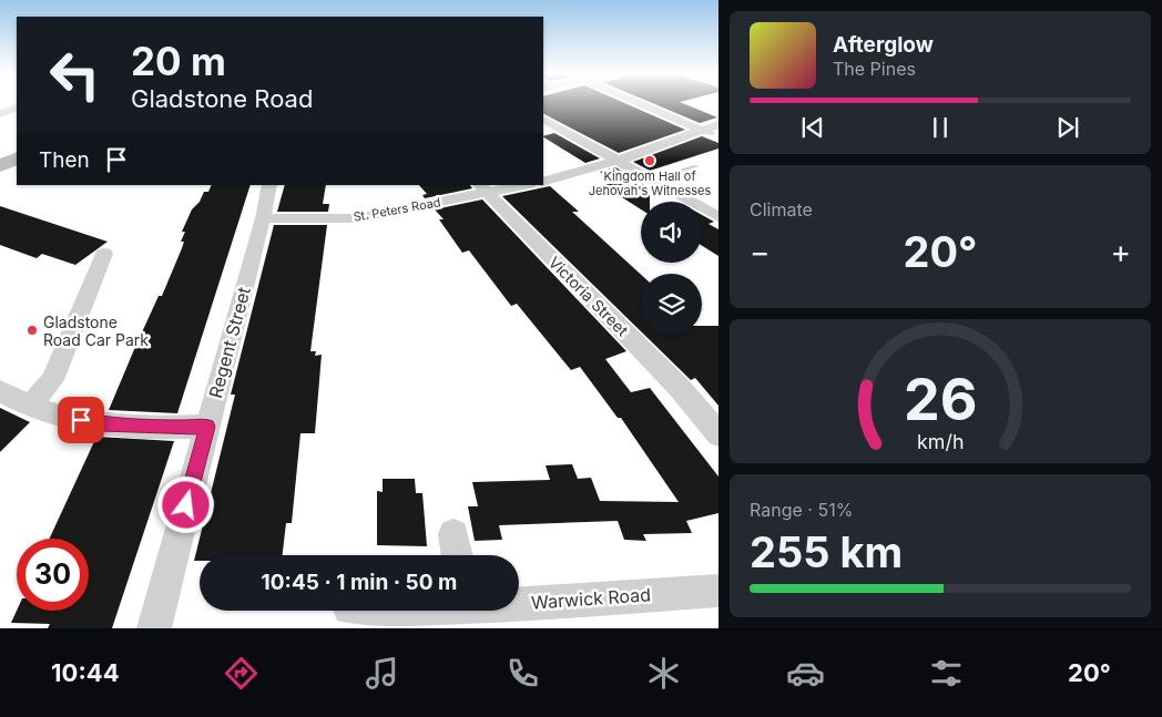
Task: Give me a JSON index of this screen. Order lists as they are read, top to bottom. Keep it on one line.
{"streets":{"street":["St. Peters Road","Victoria Street","Regent Street","Warwick Road"]},"crossings":[["St. Peters Road","Victoria Street"],["St. Peters Road","Regent Street"]],"places":["Kingdom Hall of Jehovah's Witnesses","Gladstone Road Car Park"],"page":{"turn":["20 m","Gladstone Road"],"song":["Afterglow","The Pines"],"then":"Then","tile":["Climate",["Range · 51%","255 km"]],"heat":["−","20°","+"],"limit":"30","trip":"10:45 · 1 min · 50 m","tabs":["10:44","20°"],"gauge":["26","km/h"]}}
